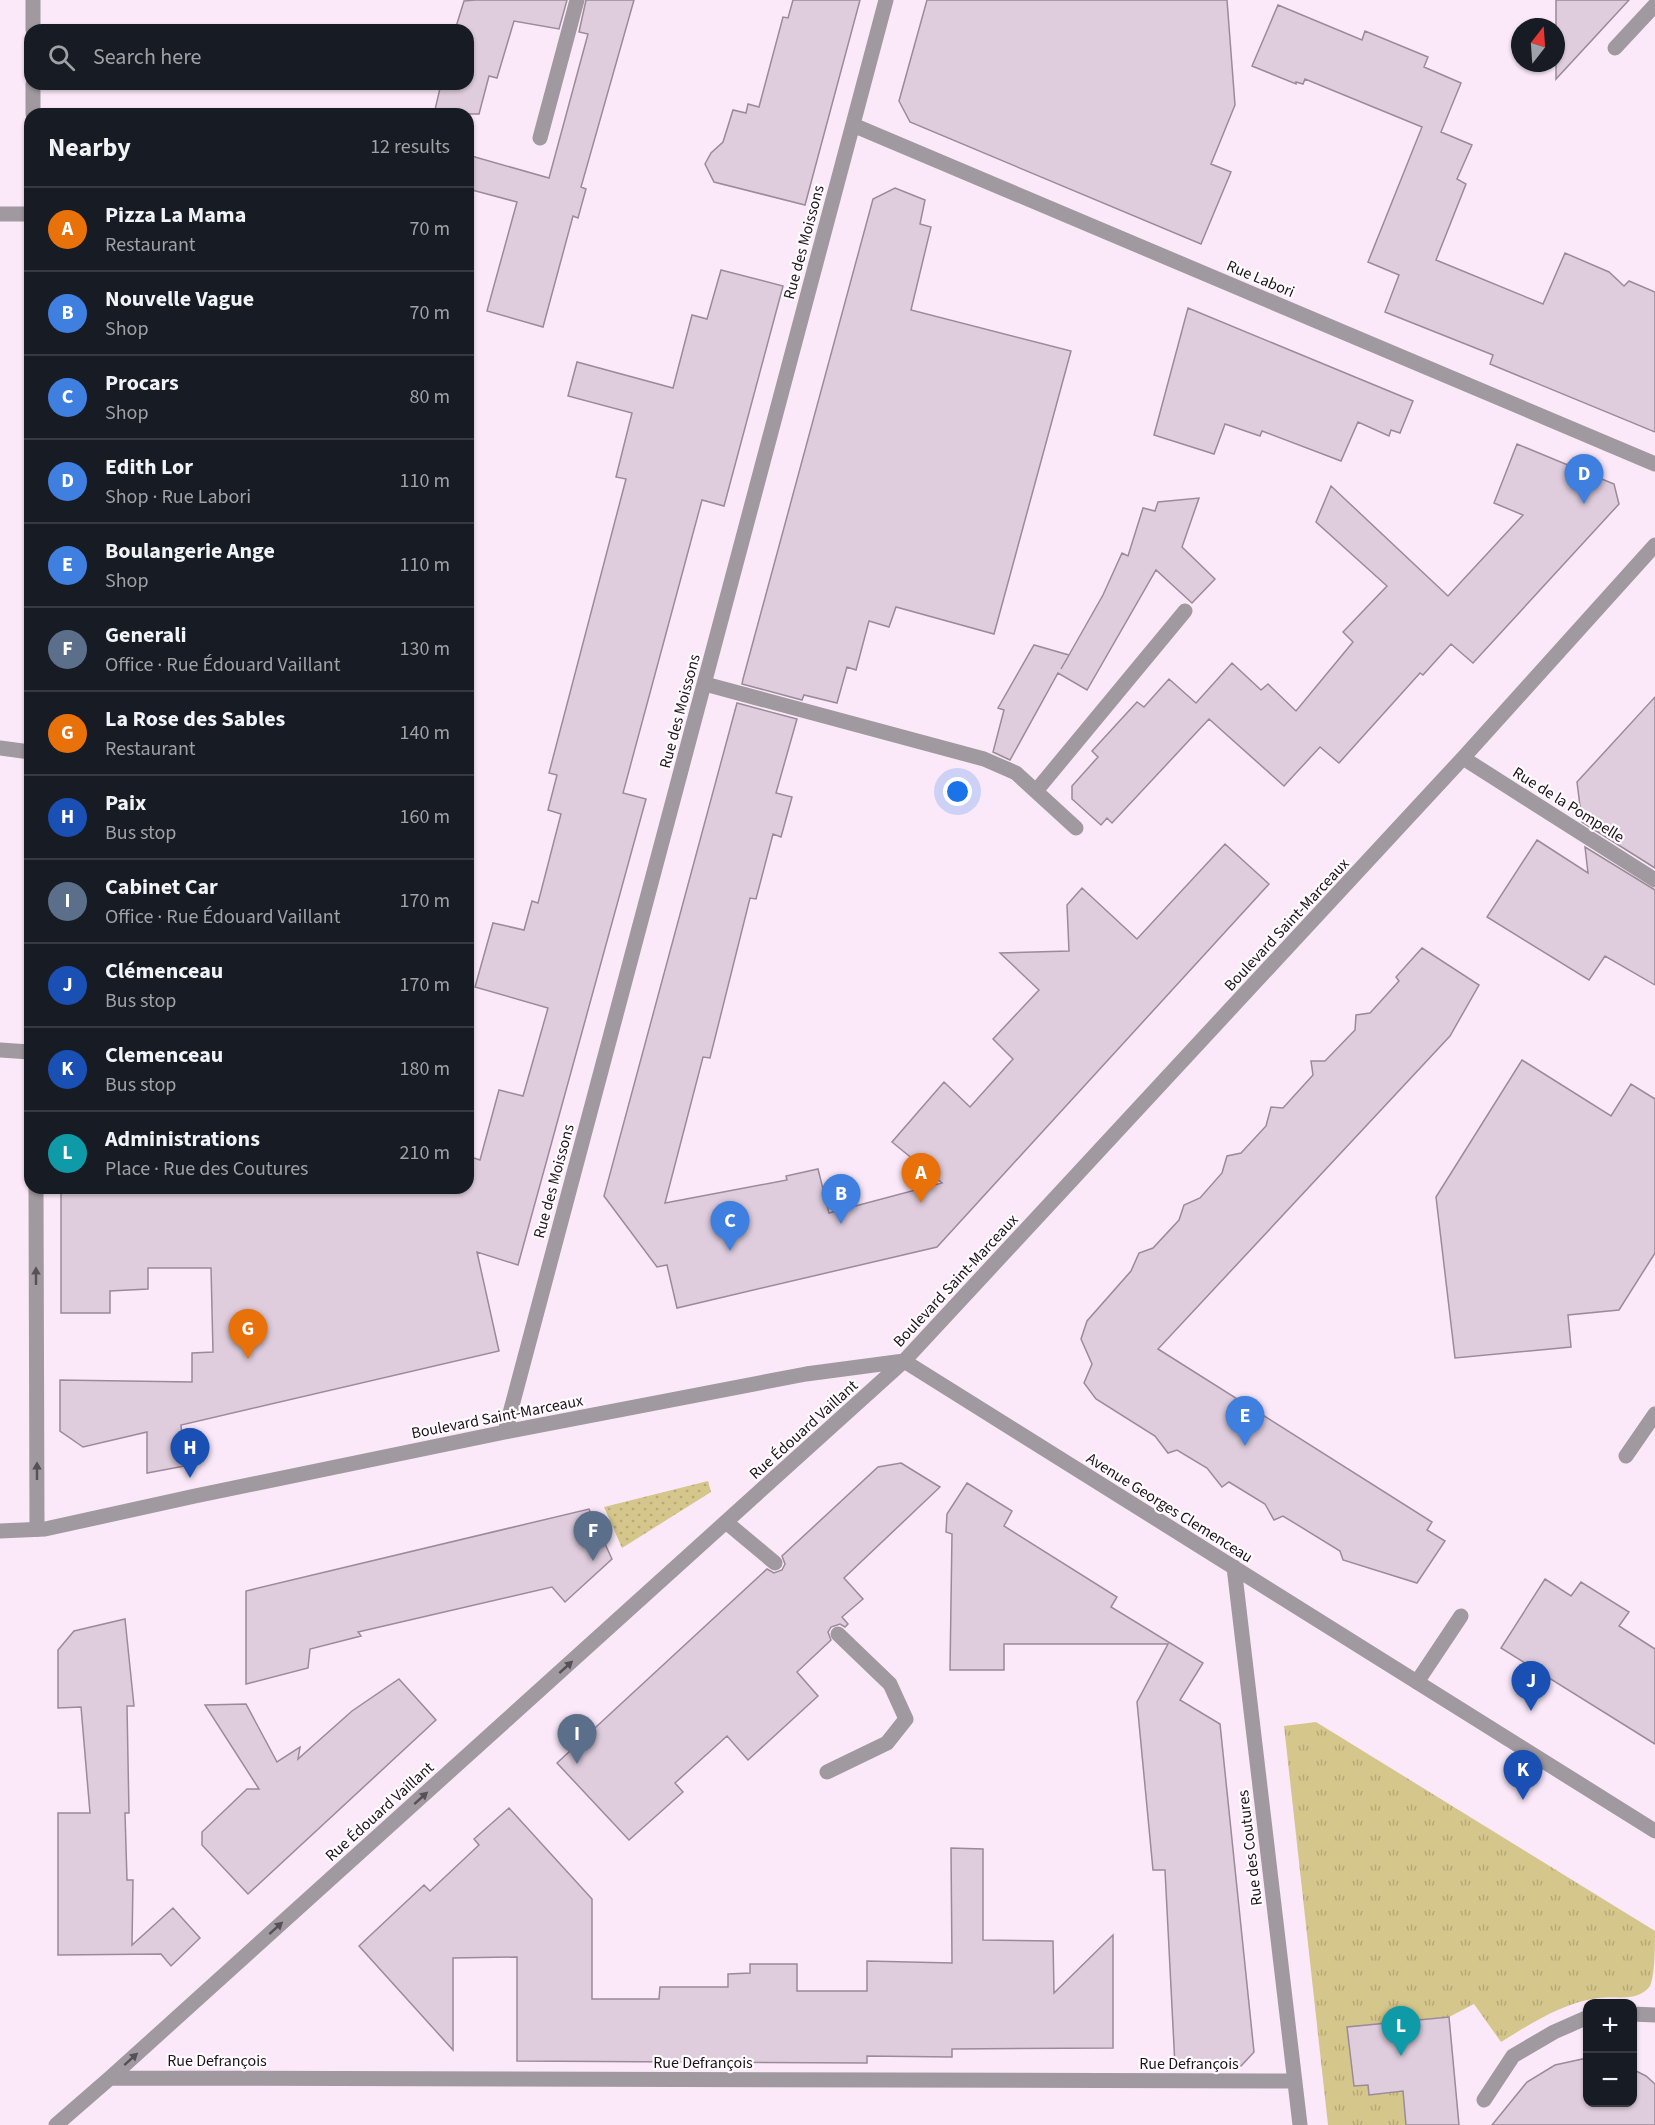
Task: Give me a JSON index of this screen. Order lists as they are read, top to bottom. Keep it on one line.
{"streets":{"street":["Rue des Moissons","Rue Labori","Rue de la Pompelle","Boulevard Saint-Marceaux","Rue Édouard Vaillant","Avenue Georges Clemenceau","Rue des Coutures","Rue Defrançois"]},"crossings":[["Rue des Moissons","Rue Labori"],["Rue des Moissons","Boulevard Saint-Marceaux"],["Rue de la Pompelle","Boulevard Saint-Marceaux"],["Boulevard Saint-Marceaux","Rue Édouard Vaillant"],["Boulevard Saint-Marceaux","Avenue Georges Clemenceau"],["Rue Édouard Vaillant","Avenue Georges Clemenceau"],["Rue Édouard Vaillant","Rue Defrançois"],["Avenue Georges Clemenceau","Rue des Coutures"],["Rue des Coutures","Rue Defrançois"]],"one_way":["Rue Édouard Vaillant"],"north":"top","page":{"search":"Search here","heading":["Nearby","12 results"],"list":[{"mark":"A","name":"Pizza La Mama","note":"Restaurant","value":"70 m"},{"mark":"B","name":"Nouvelle Vague","note":"Shop","value":"70 m"},{"mark":"C","name":"Procars","note":"Shop","value":"80 m"},{"mark":"D","name":"Edith Lor","note":"Shop · Rue Labori","value":"110 m"},{"mark":"E","name":"Boulangerie Ange","note":"Shop","value":"110 m"},{"mark":"F","name":"Generali","note":"Office · Rue Édouard Vaillant","value":"130 m"},{"mark":"G","name":"La Rose des Sables","note":"Restaurant","value":"140 m"},{"mark":"H","name":"Paix","note":"Bus stop","value":"160 m"},{"mark":"I","name":"Cabinet Car","note":"Office · Rue Édouard Vaillant","value":"170 m"},{"mark":"J","name":"Clémenceau","note":"Bus stop","value":"170 m"},{"mark":"K","name":"Clemenceau","note":"Bus stop","value":"180 m"},{"mark":"L","name":"Administrations","note":"Place · Rue des Coutures","value":"210 m"}],"pins":["D","A","B","C","G","E","H","F","J","I","K","L"],"map_buttons":["+","−"]}}
